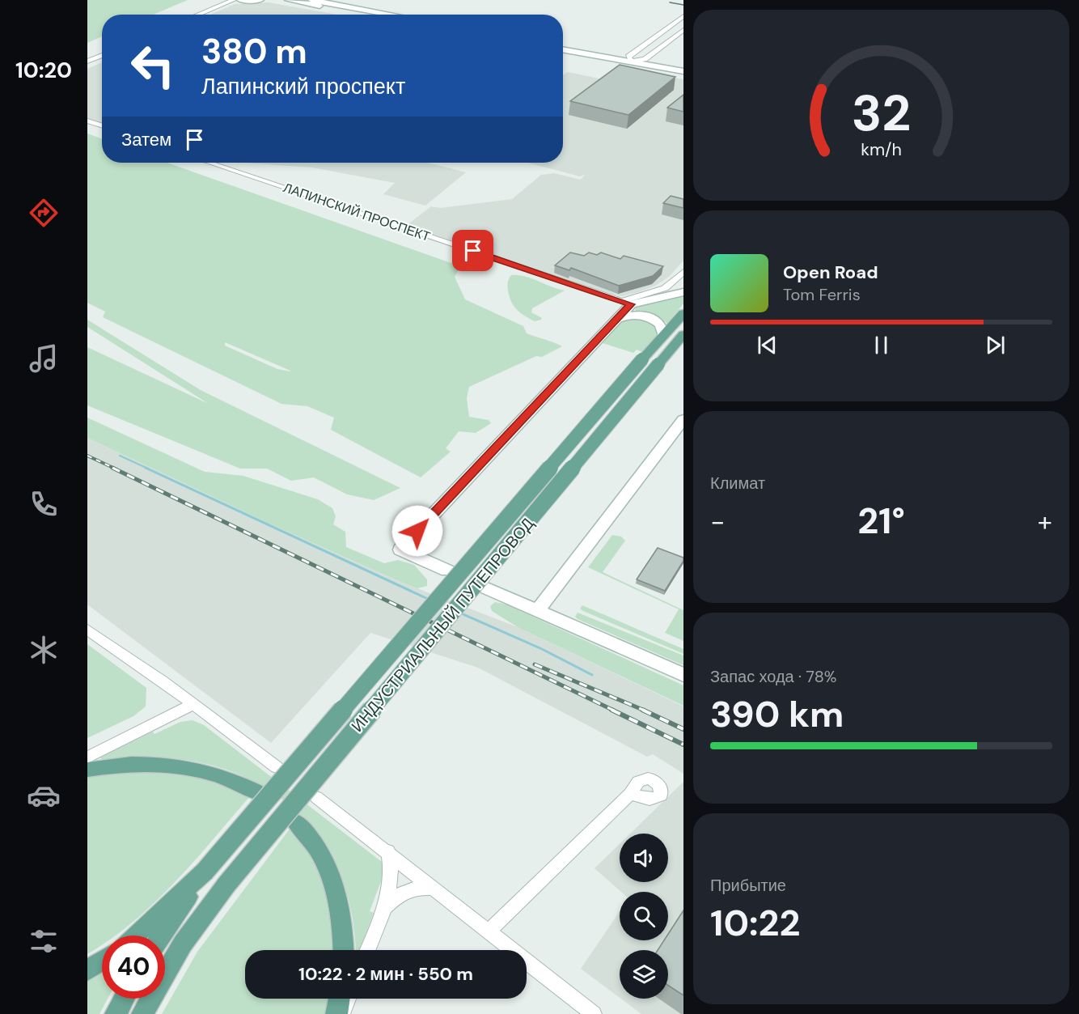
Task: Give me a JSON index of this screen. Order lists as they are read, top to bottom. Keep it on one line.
{"streets":{"main road":["ИНДУСТРИАЛЬНЫЙ ПУТЕПРОВОД"],"street":["ЛАПИНСКИЙ ПРОСПЕКТ"]},"page":{"tabs":"10:20","turn":["380 m","Лапинский проспект"],"then":"Затем","song":["Open Road","Tom Ferris"],"tile":["Климат",["Запас хода · 78%","390 km"],["Прибытие","10:22"]],"heat":["−","21°","+"],"limit":"40","trip":"10:22 · 2 мин · 550 m","gauge":["32","km/h"]}}
